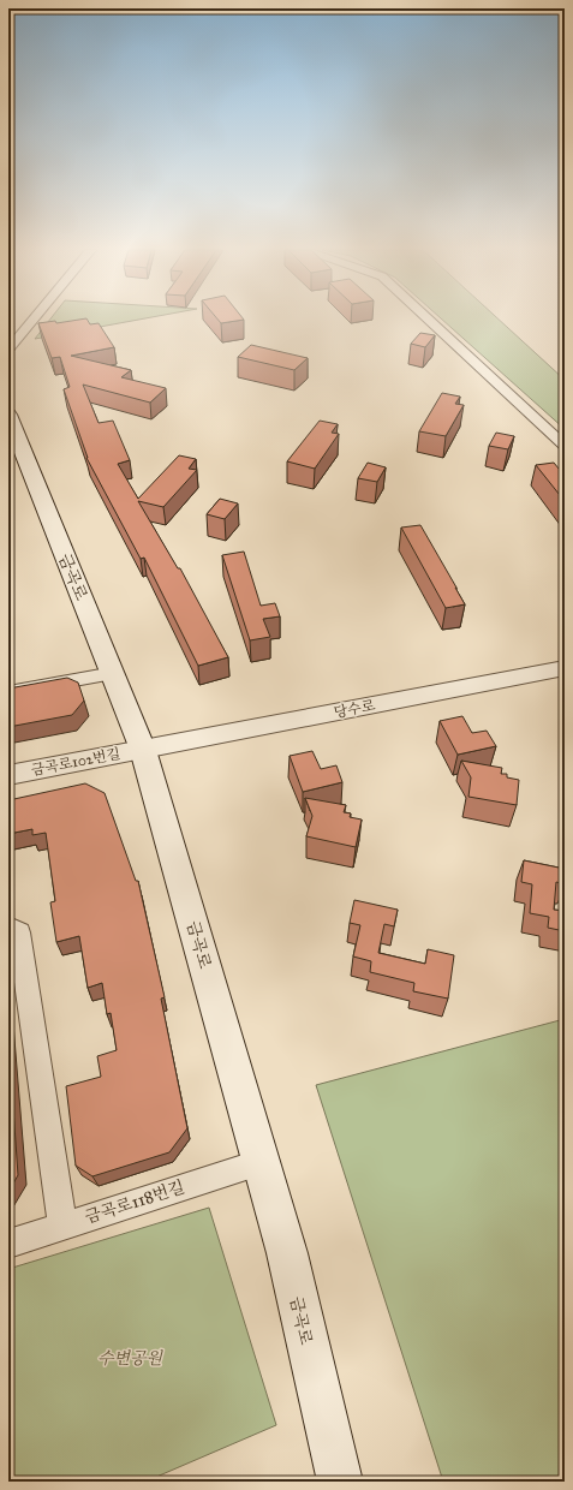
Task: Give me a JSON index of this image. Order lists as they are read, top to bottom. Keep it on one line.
{"streets":{"main road":["금곡로"],"street":["당수로","금곡로102번길","금곡로118번길"]},"crossings":[["금곡로","당수로"],["금곡로","금곡로102번길"],["금곡로","금곡로118번길"],["당수로","금곡로102번길"]],"parks":["수변공원"]}
